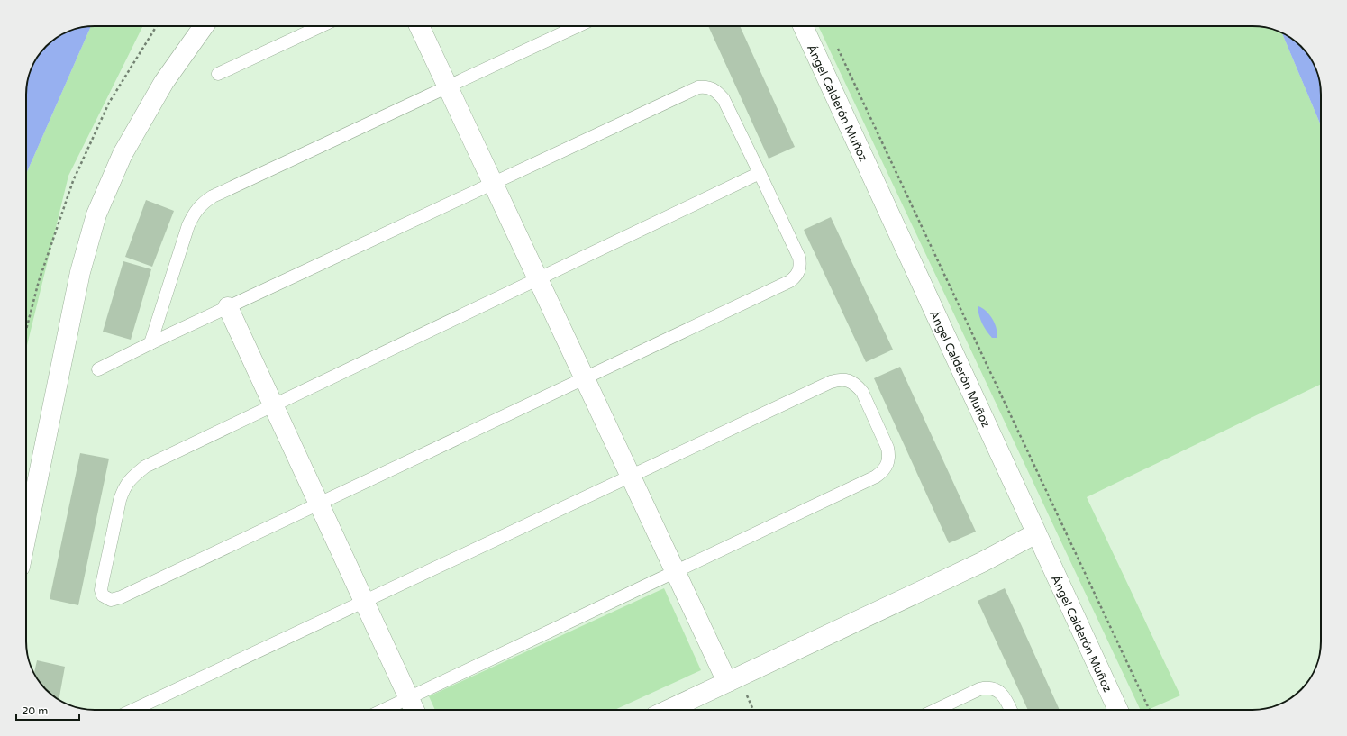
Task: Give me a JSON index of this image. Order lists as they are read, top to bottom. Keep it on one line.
{"streets":{"street":["Ángel Calderón Muñoz"]},"scale_bar":"20 m"}
